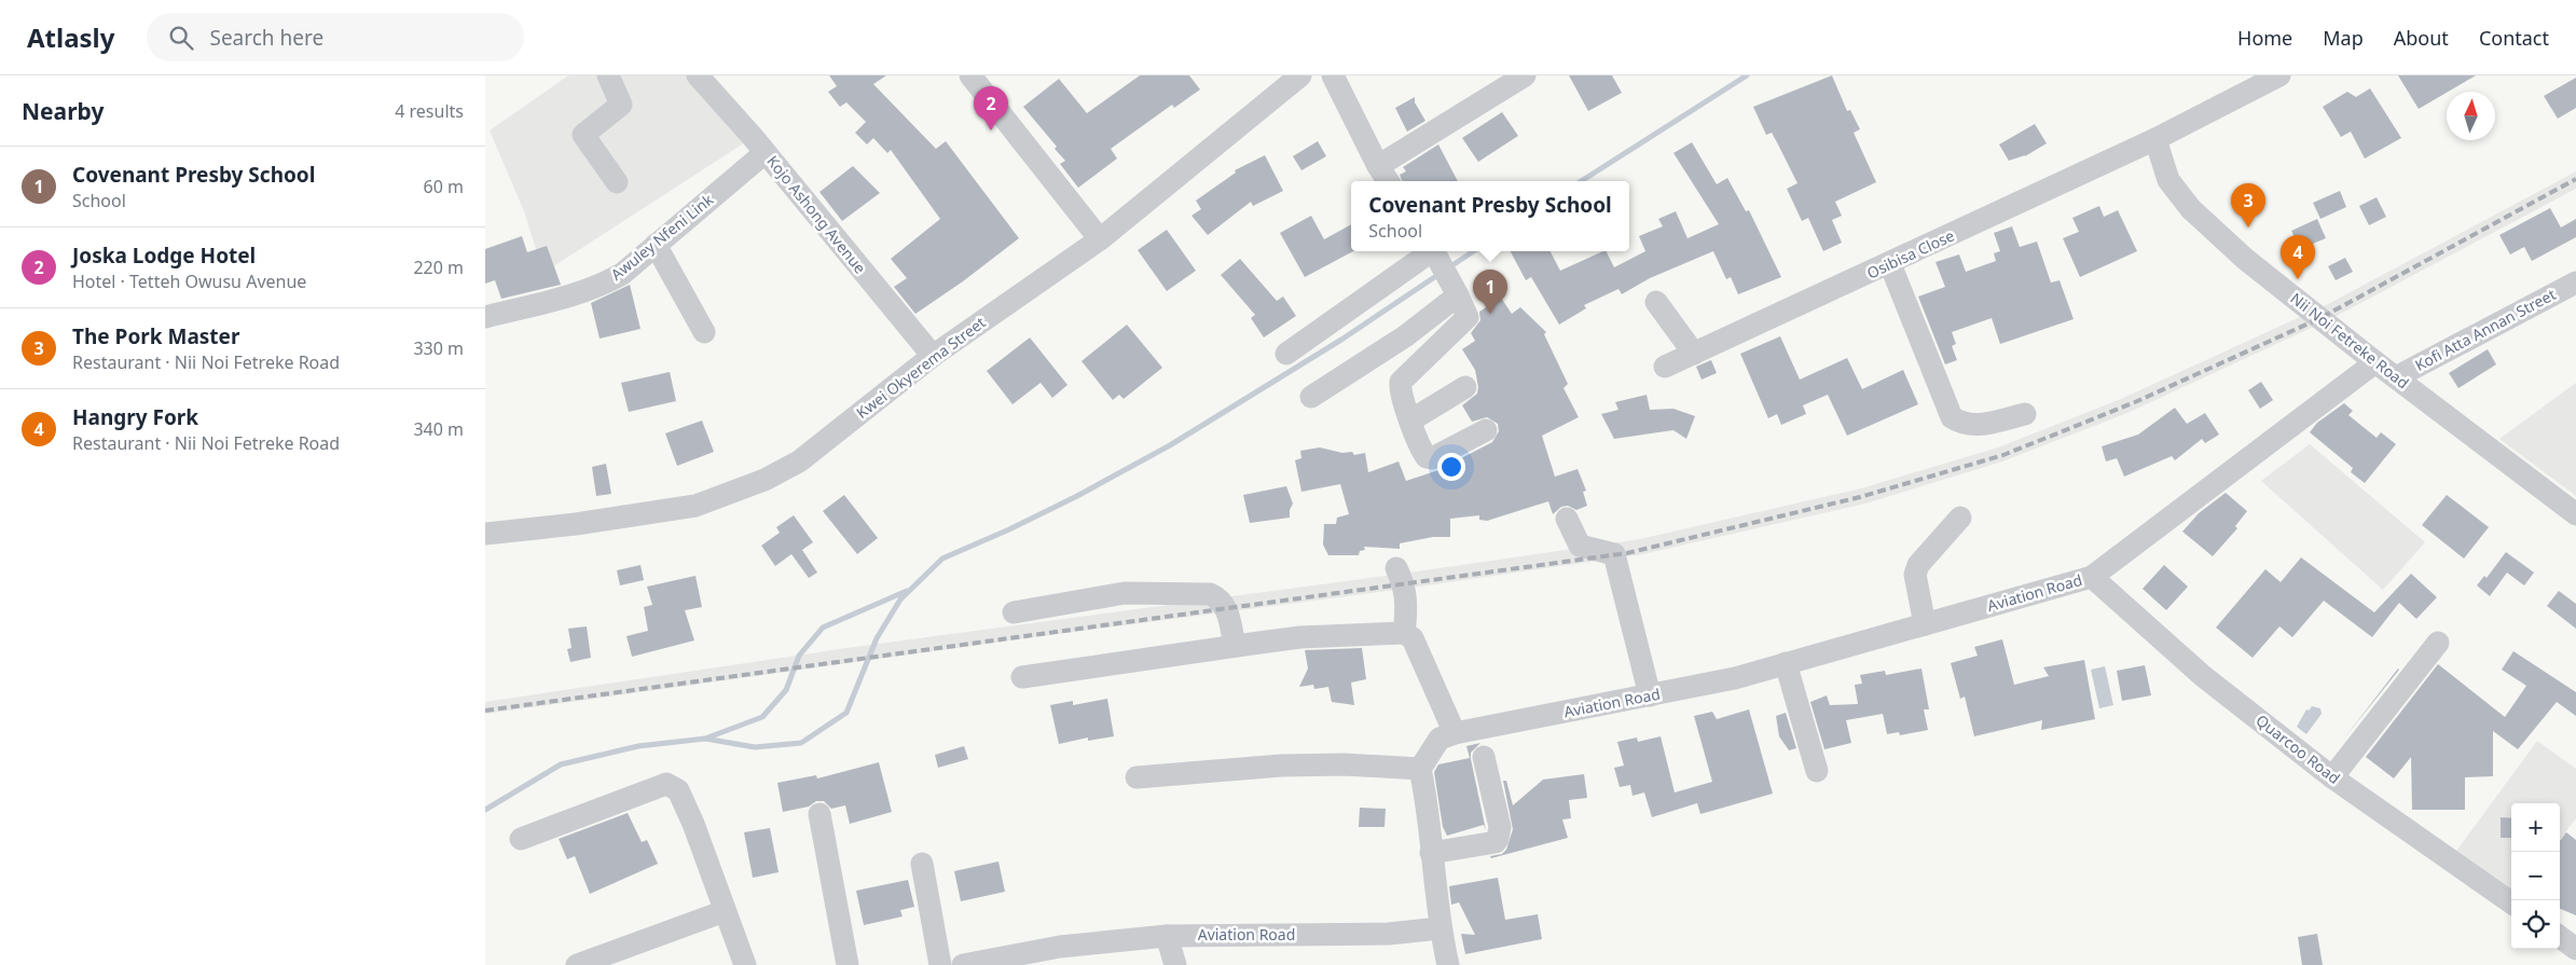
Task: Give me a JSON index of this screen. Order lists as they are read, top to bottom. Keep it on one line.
{"streets":{"street":["Kojo Ashong Avenue","Awuley Nfeni Link","Osibisa Close","Kofi Atta Annan Street","Nii Noi Fetreke Road","Kwei Okyerema Street","Aviation Road","Quarcoo Road"]},"crossings":[["Kojo Ashong Avenue","Awuley Nfeni Link"],["Kojo Ashong Avenue","Kwei Okyerema Street"],["Osibisa Close","Nii Noi Fetreke Road"],["Kofi Atta Annan Street","Nii Noi Fetreke Road"],["Nii Noi Fetreke Road","Aviation Road"],["Aviation Road","Quarcoo Road"]],"north":"top","page":{"header":"Atlasly","search":"Search here","nav":["Home","Map","About","Contact"],"heading":["Nearby","4 results"],"pins":["2","3","4","1"],"list":[{"mark":"1","name":"Covenant Presby School","note":"School","value":"60 m"},{"mark":"2","name":"Joska Lodge Hotel","note":"Hotel · Tetteh Owusu Avenue","value":"220 m"},{"mark":"3","name":"The Pork Master","note":"Restaurant · Nii Noi Fetreke Road","value":"330 m"},{"mark":"4","name":"Hangry Fork","note":"Restaurant · Nii Noi Fetreke Road","value":"340 m"}],"popup":["Covenant Presby School","School"],"map_buttons":["+","−"]}}
